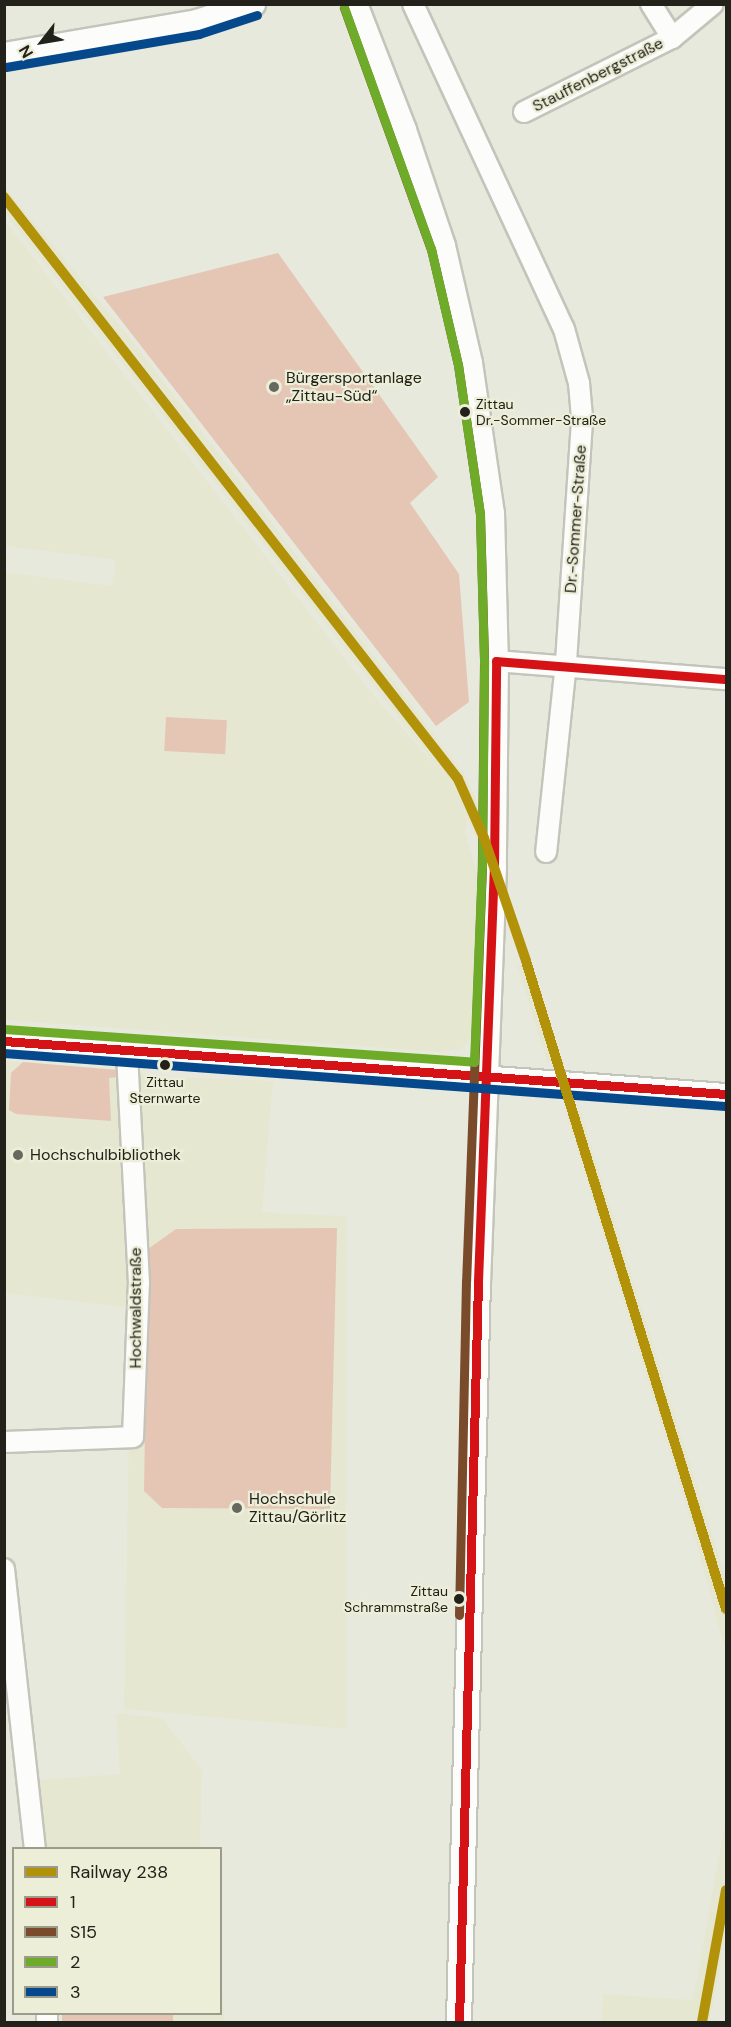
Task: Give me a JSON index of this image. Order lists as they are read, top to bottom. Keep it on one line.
{"streets":{"street":["Stauffenbergstraße","Dr.-Sommer-Straße","Hochwaldstraße"]},"places":["Bürgersportanlage „Zittau-Süd“","Zittau Dr.-Sommer-Straße","Zittau Sternwarte","Hochschulbibliothek","Hochschule Zittau/Görlitz","Zittau Schrammstraße"],"lines":["transit line S15","transit line 2","transit line 3","rail line 238","transit line 1"],"legend":["Railway 238","1","S15","2","3"],"north":"bottom left"}
